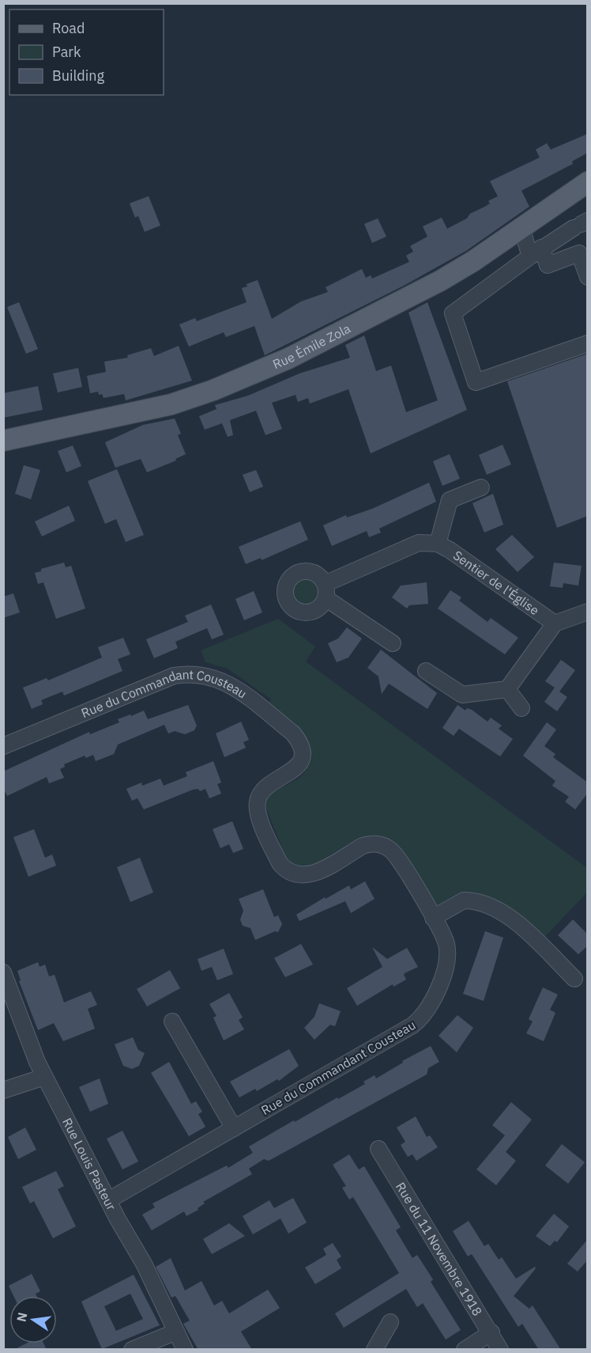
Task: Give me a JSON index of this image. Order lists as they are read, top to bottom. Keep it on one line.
{"streets":{"main road":["Rue Émile Zola"],"street":["Sentier de l'Église","Rue du Commandant Cousteau","Rue Louis Pasteur","Rue du 11 Novembre 1918"]},"crossings":[["Rue du Commandant Cousteau","Rue Louis Pasteur"]],"legend":["Road","Park","Building"],"north":"left"}
